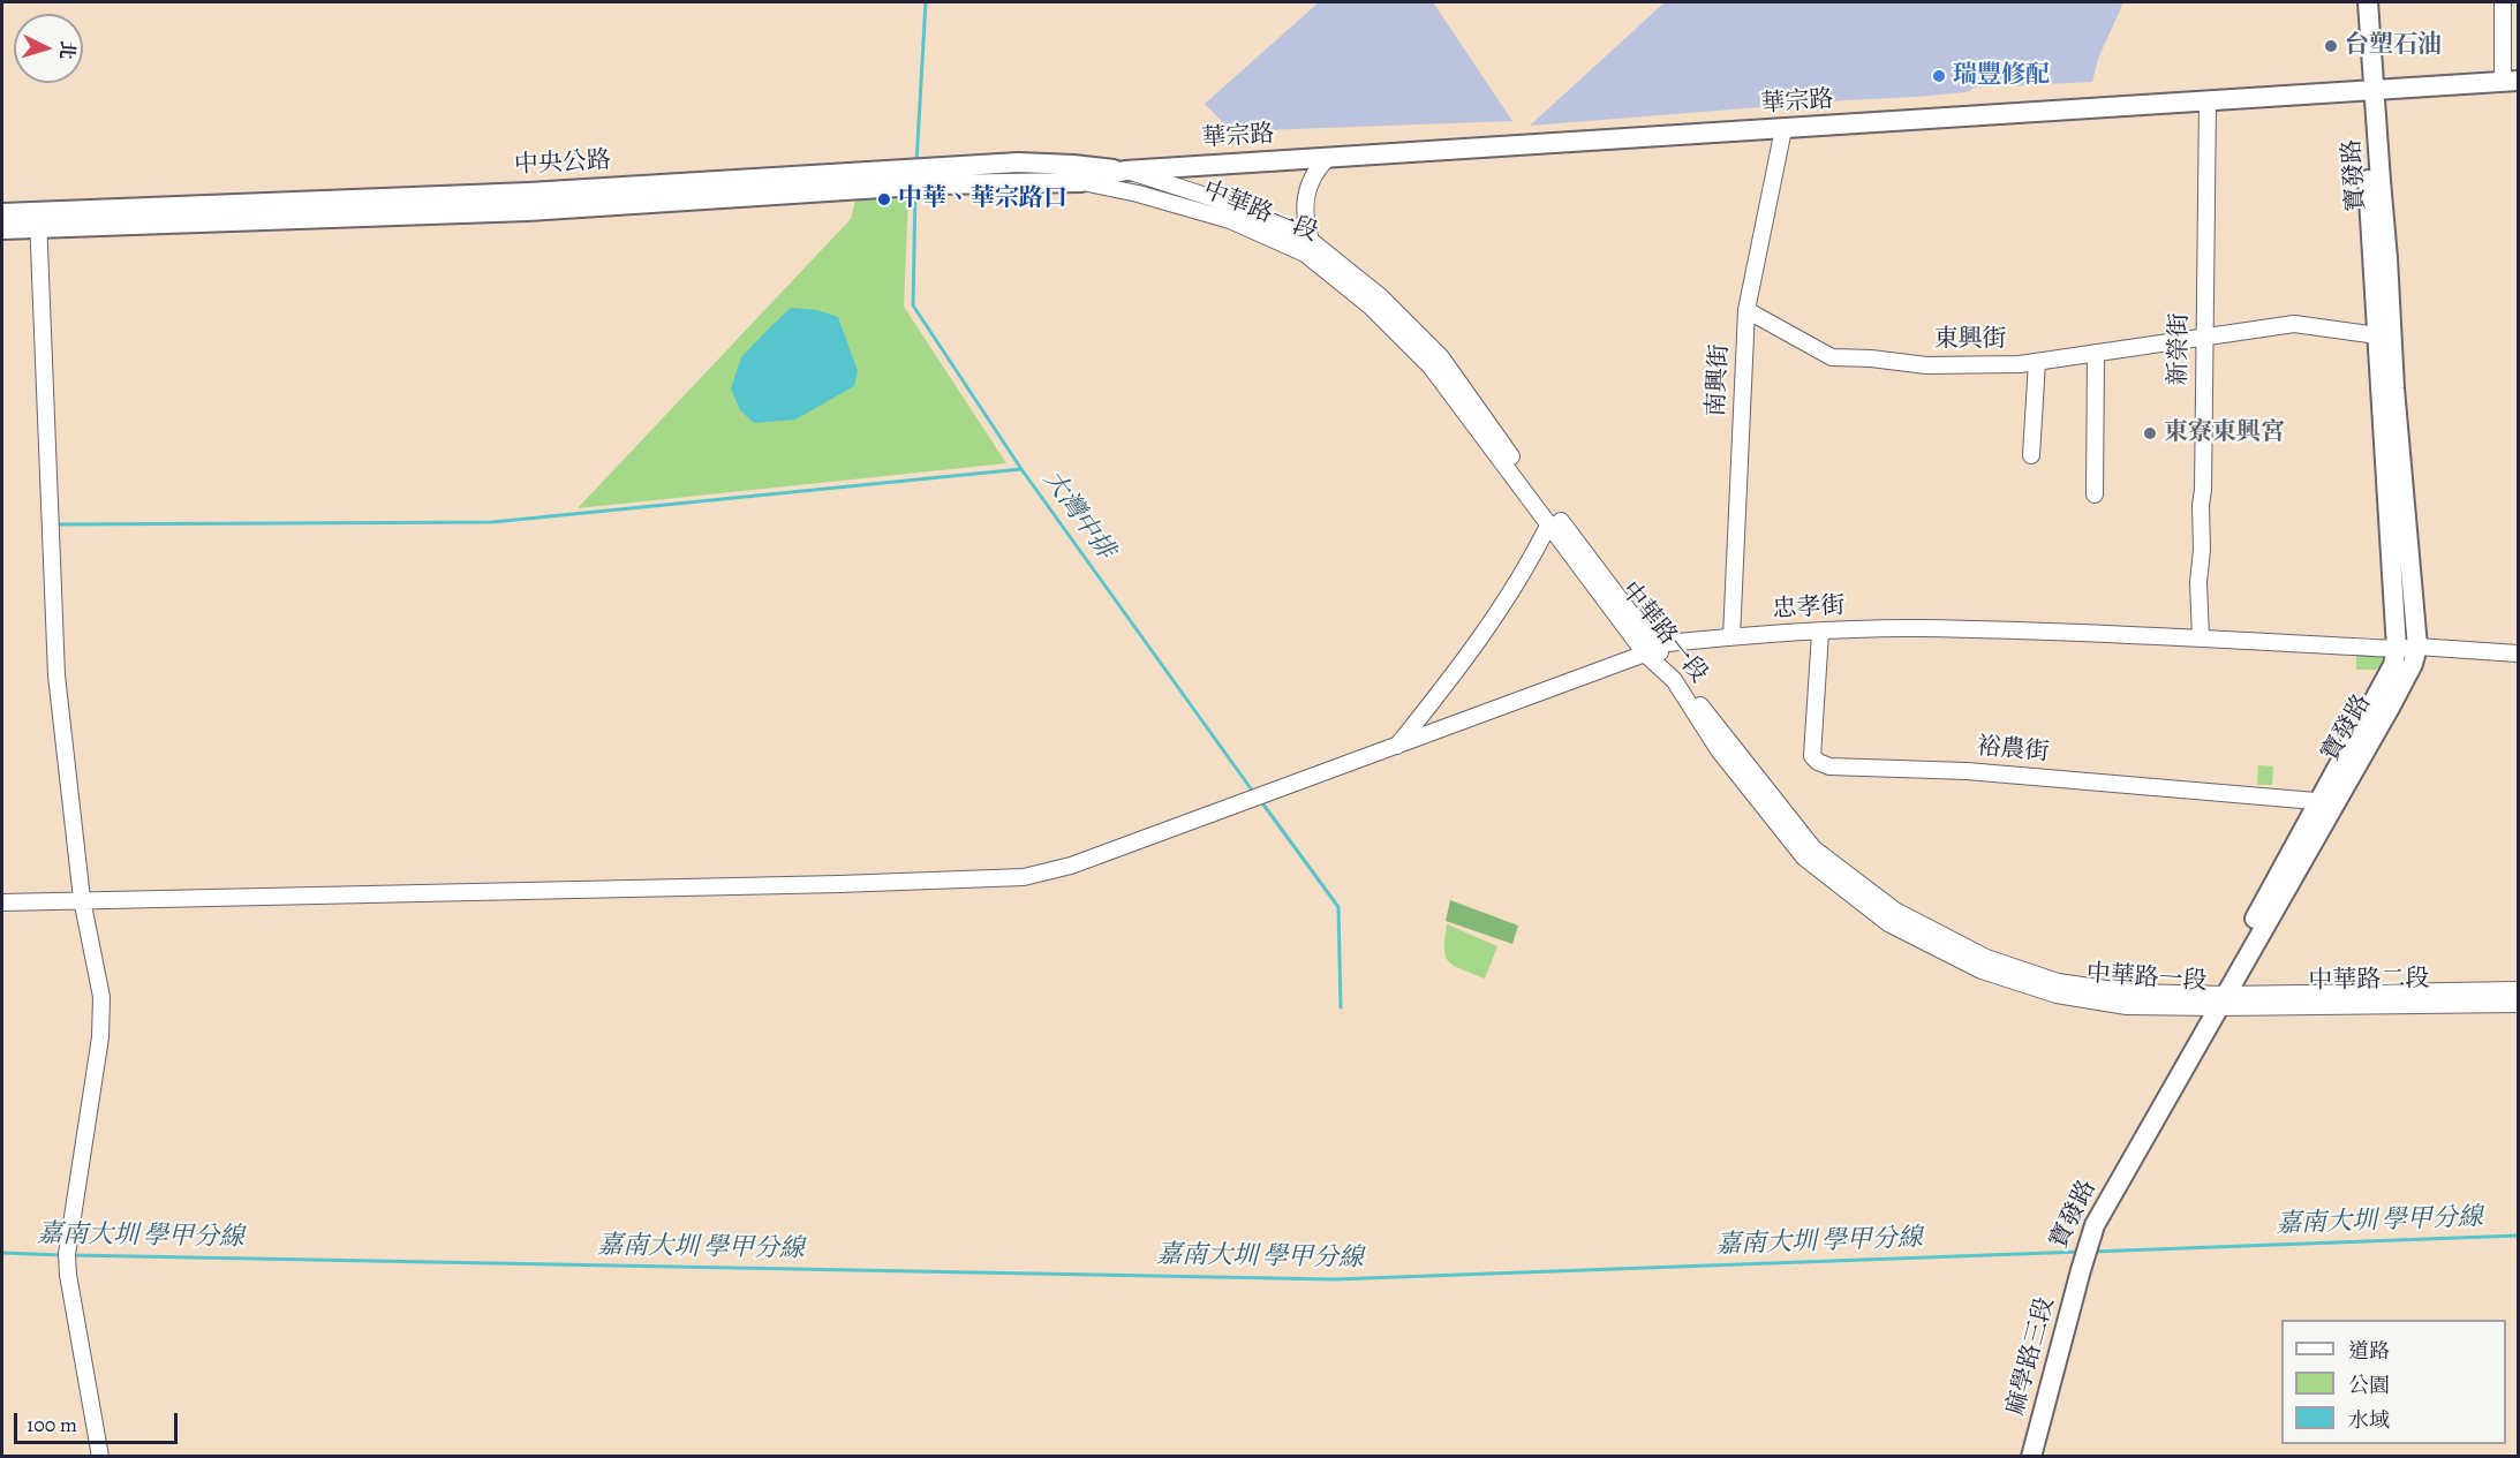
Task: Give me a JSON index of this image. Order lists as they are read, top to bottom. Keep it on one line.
{"streets":{"main road":["華宗路","中央公路","寶發路","麻學路三段"],"street":["中華路一段","東興街","新榮街","南興街","忠孝街","裕農街","中華路二段"]},"crossings":[["華宗路","中央公路"],["華宗路","寶發路"],["華宗路","中華路一段"],["華宗路","新榮街"],["華宗路","南興街"],["中央公路","中華路一段"],["寶發路","中華路一段"],["寶發路","東興街"],["寶發路","忠孝街"],["寶發路","裕農街"],["寶發路","中華路二段"],["寶發路","麻學路三段"],["中華路一段","忠孝街"],["中華路一段","中華路二段"],["東興街","新榮街"],["東興街","南興街"],["新榮街","忠孝街"],["南興街","忠孝街"],["忠孝街","裕農街"]],"water":["大灣中排","嘉南大圳 學甲分線"],"places":["台塑石油","瑞豐修配","中華、華宗路口","東寮東興宮"],"legend":["道路","公園","水域"],"scale_bar":"100 m","north":"right"}
